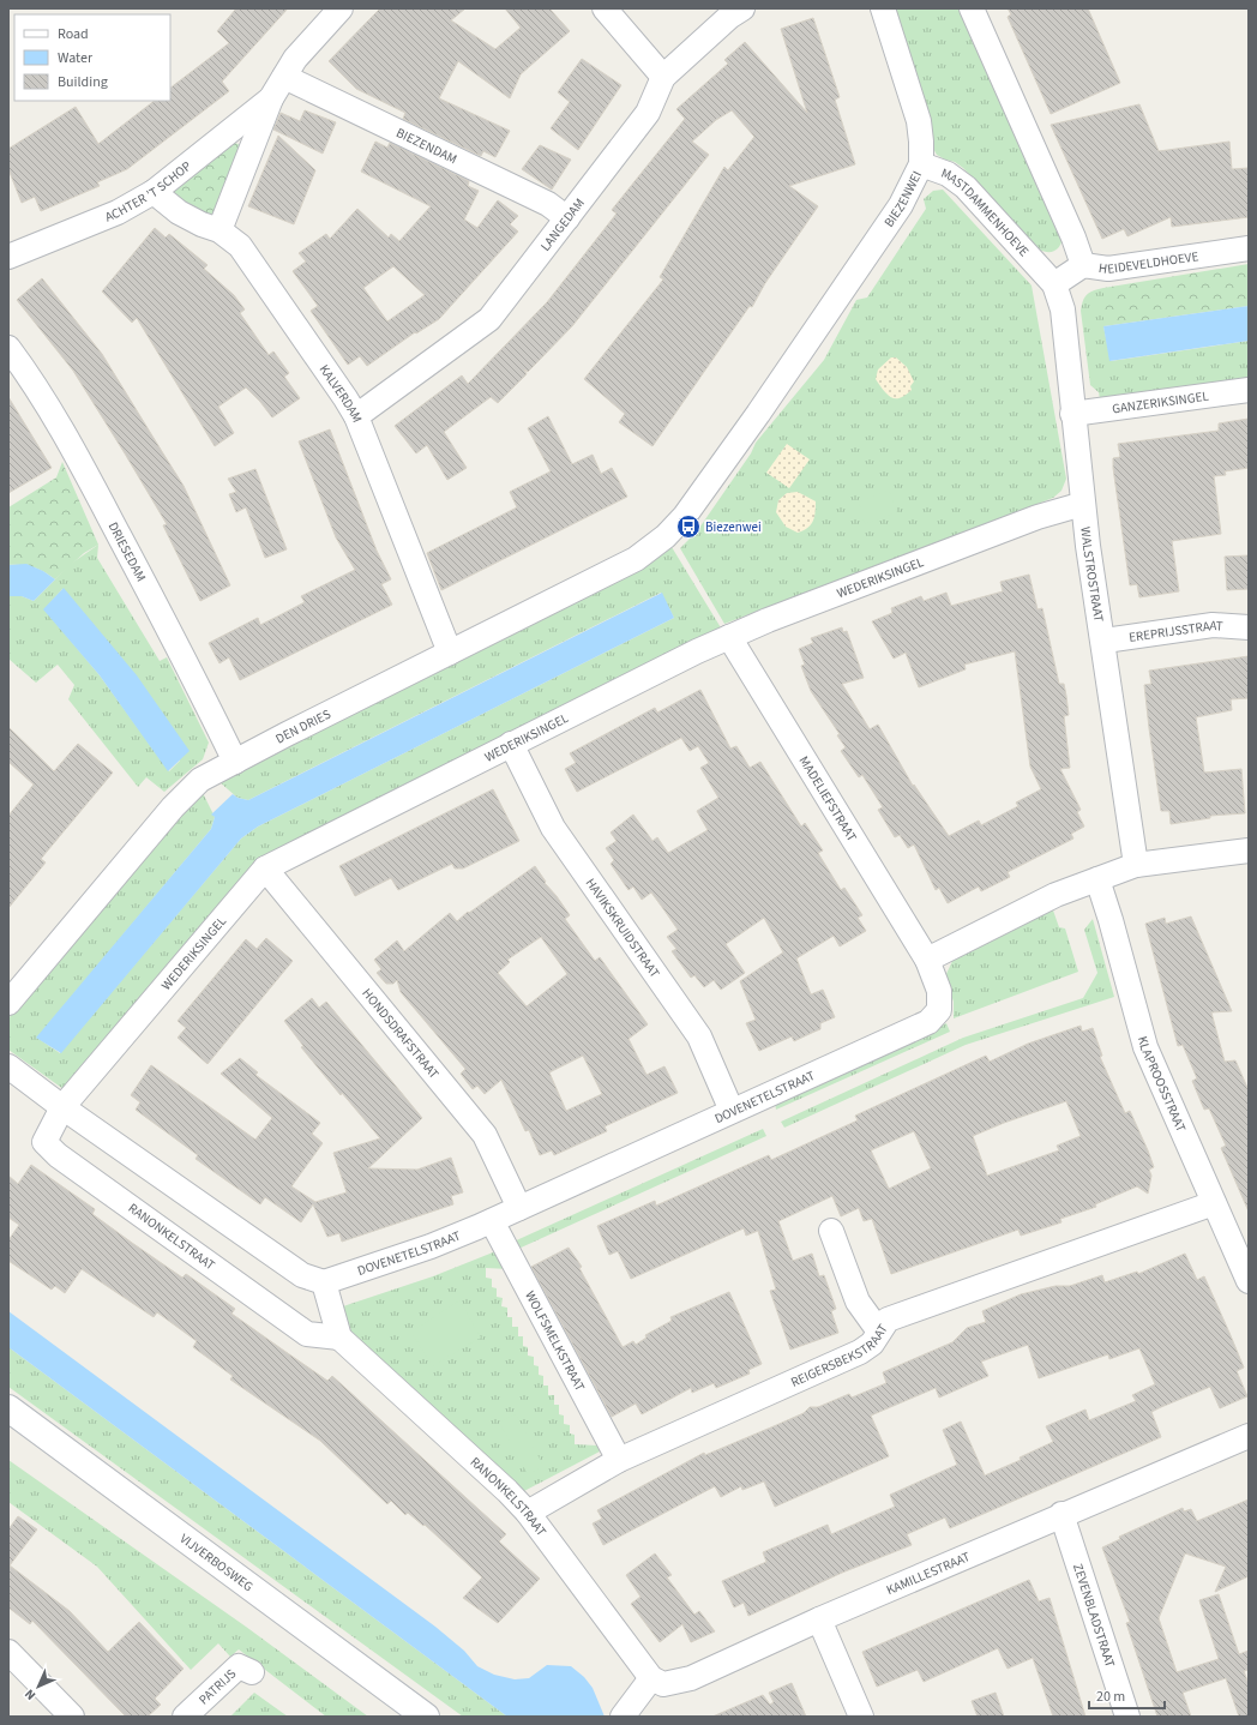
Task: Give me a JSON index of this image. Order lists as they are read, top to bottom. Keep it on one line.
{"streets":{"main road":["VIJVERBOSWEG"],"street":["BIEZENDAM","ACHTER 'T SCHOP","BIEZENWEI","MASTDAMMENHOEVE","LANGEDAM","HEIDEVELDHOEVE","KALVERDAM","GANZERIKSINGEL","DRIESEDAM","WALSTROSTRAAT","WEDERIKSINGEL","EREPRIJSSTRAAT","DEN DRIES","MADELIEFSTRAAT","HAVIKSKRUIDSTRAAT","HONDSDRAFSTRAAT","KLAPROOSSTRAAT","DOVENETELSTRAAT","RANONKELSTRAAT","WOLFSMELKSTRAAT","REIGERSBEKSTRAAT","KAMILLESTRAAT","ZEVENBLADSTRAAT","PATRIJS"]},"crossings":[["BIEZENDAM","ACHTER 'T SCHOP"],["BIEZENDAM","LANGEDAM"],["ACHTER 'T SCHOP","KALVERDAM"],["BIEZENWEI","MASTDAMMENHOEVE"],["BIEZENWEI","DEN DRIES"],["MASTDAMMENHOEVE","HEIDEVELDHOEVE"],["MASTDAMMENHOEVE","WALSTROSTRAAT"],["LANGEDAM","KALVERDAM"],["HEIDEVELDHOEVE","WALSTROSTRAAT"],["KALVERDAM","DEN DRIES"],["GANZERIKSINGEL","WALSTROSTRAAT"],["DRIESEDAM","DEN DRIES"],["WALSTROSTRAAT","WEDERIKSINGEL"],["WALSTROSTRAAT","EREPRIJSSTRAAT"],["WEDERIKSINGEL","MADELIEFSTRAAT"],["WEDERIKSINGEL","HAVIKSKRUIDSTRAAT"],["WEDERIKSINGEL","HONDSDRAFSTRAAT"],["WEDERIKSINGEL","RANONKELSTRAAT"],["MADELIEFSTRAAT","DOVENETELSTRAAT"],["HAVIKSKRUIDSTRAAT","DOVENETELSTRAAT"],["HONDSDRAFSTRAAT","DOVENETELSTRAAT"],["KLAPROOSSTRAAT","REIGERSBEKSTRAAT"],["DOVENETELSTRAAT","WOLFSMELKSTRAAT"],["RANONKELSTRAAT","REIGERSBEKSTRAAT"],["RANONKELSTRAAT","KAMILLESTRAAT"],["WOLFSMELKSTRAAT","REIGERSBEKSTRAAT"],["KAMILLESTRAAT","ZEVENBLADSTRAAT"]],"places":{"bus stop":["Biezenwei"]},"legend":["Road","Water","Building"],"scale_bar":"20 m","north":"bottom left"}
